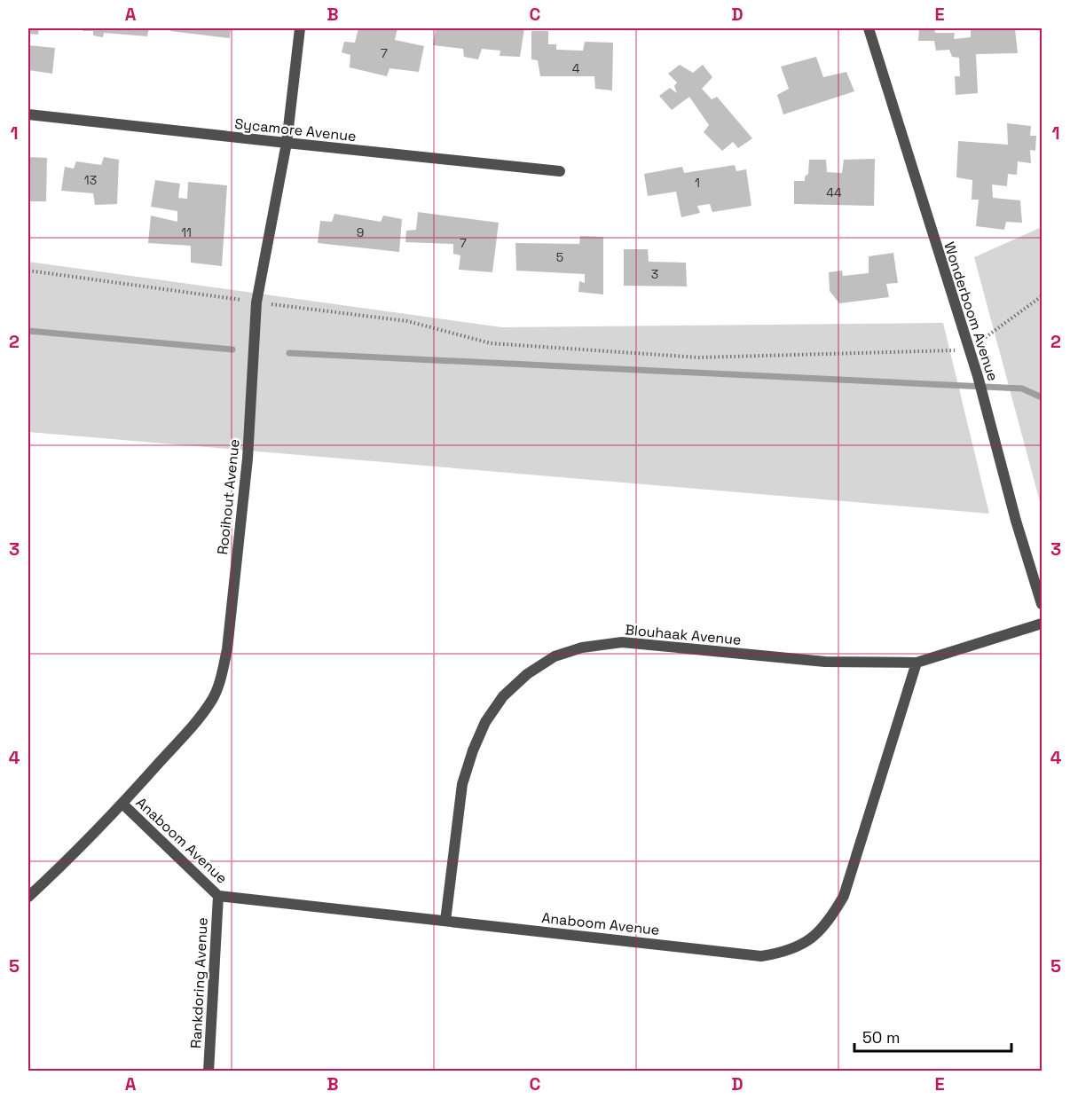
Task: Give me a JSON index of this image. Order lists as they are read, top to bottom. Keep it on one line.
{"streets":{"street":["Sycamore Avenue","Wonderboom Avenue","Rooihout Avenue","Blouhaak Avenue","Anaboom Avenue","Rankdoring Avenue"]},"crossings":[["Sycamore Avenue","Rooihout Avenue"],["Rooihout Avenue","Anaboom Avenue"],["Blouhaak Avenue","Anaboom Avenue"],["Anaboom Avenue","Rankdoring Avenue"]],"house_numbers":["7","4","13","1","44","11","9","7","5","3"],"scale_bar":"50 m","grid":{"columns":["A","B","C","D","E"],"rows":["1","2","3","4","5"]}}
